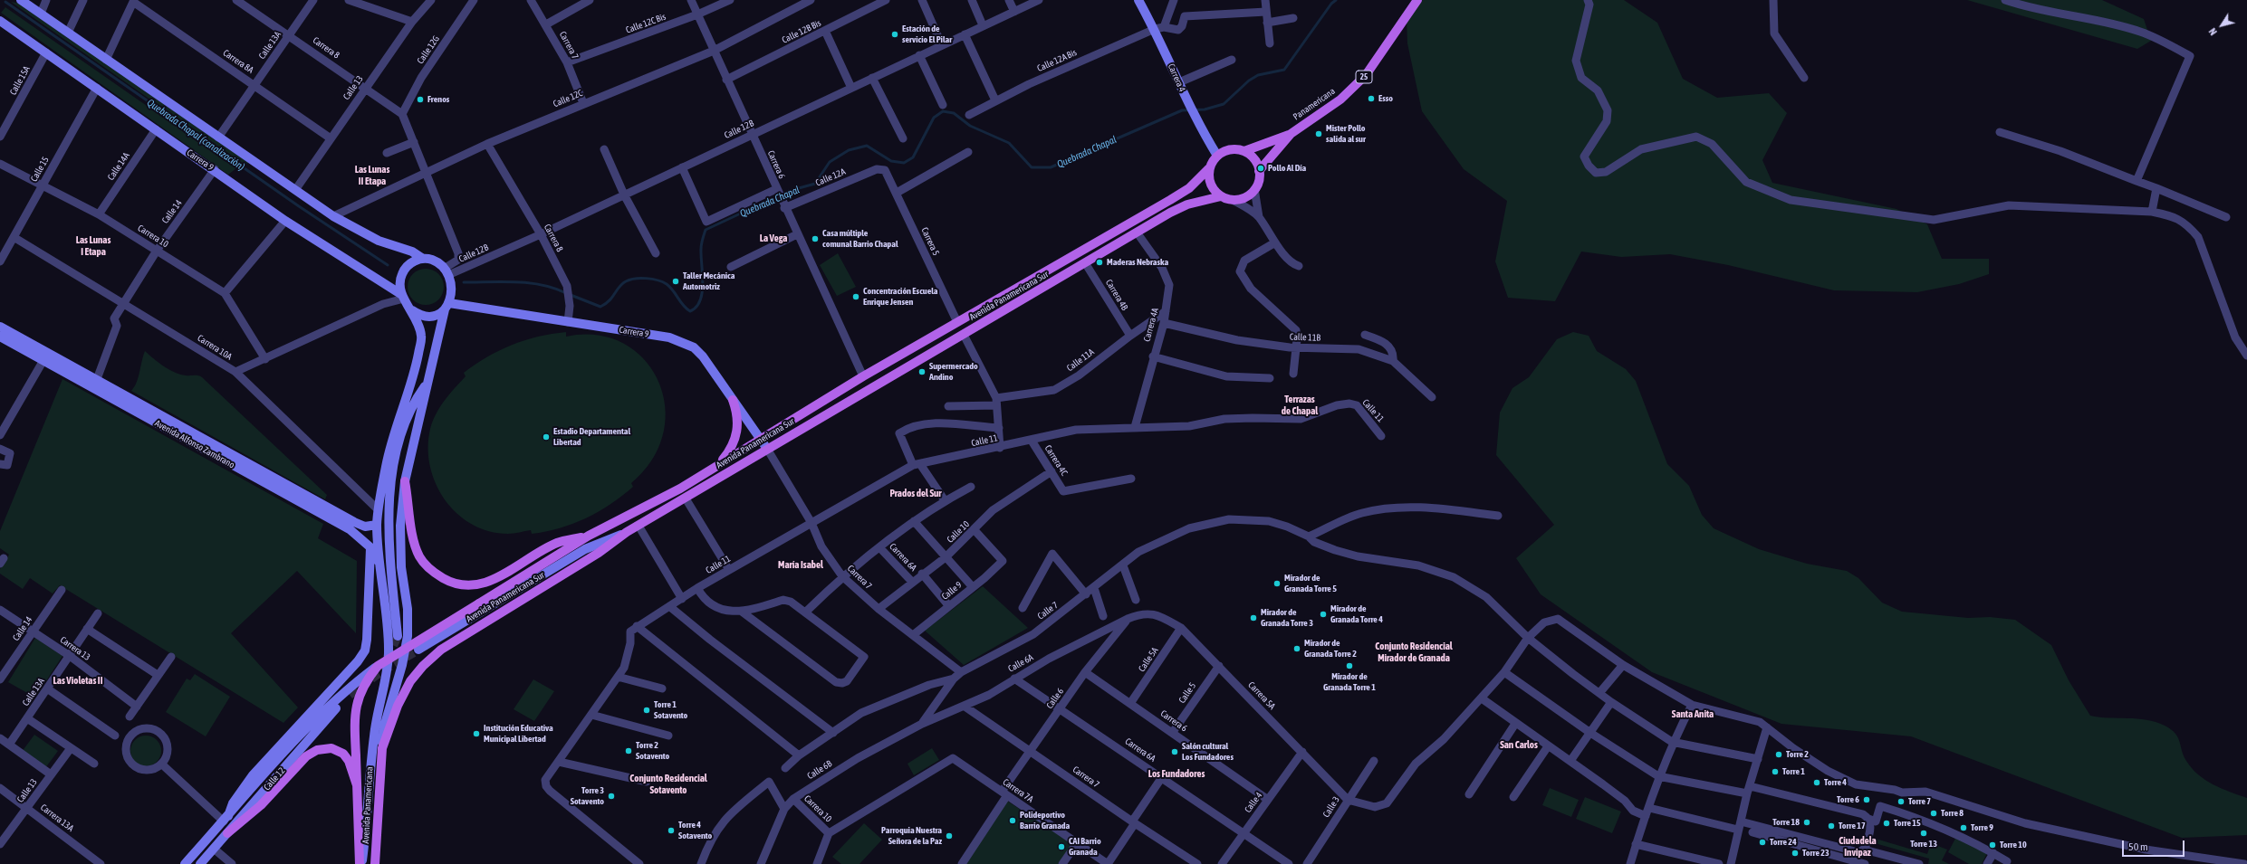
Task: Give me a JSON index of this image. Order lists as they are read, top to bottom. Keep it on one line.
{"streets":{"main road":["25","Carrera 4","Panamericana","Carrera 9","Avenida Panamericana Sur","Avenida Alfonso Zambrano","Calle 12","Avenida Panamericana"],"street":["Calle 12C Bis","Calle 12B Bis","Calle 13A","Carrera 7","Carrera 8","Calle 12G","Calle 12A Bis","Carrera 8A","Calle 15A","Calle 13","Calle 12C","Calle 12B","Carrera 6","Calle 14A","Calle 15","Calle 12A","Calle 14","Carrera 10","Carrera 5","Carrera 4B","Carrera 4A","Calle 11B","Carrera 10A","Calle 11A","Calle 11","Carrera 4C","Calle 10","Carrera 6A","Calle 9","Calle 7","Carrera 13","Calle 5A","Calle 6A","Calle 5","Carrera 5A","Calle 6","Calle 6B","Carrera 7A","Calle 4","Calle 3","Carrera 13A"]},"crossings":[["Calle 12C Bis","Carrera 7"],["Calle 12C Bis","Carrera 6"],["Calle 12B Bis","Carrera 6"],["Calle 13A","Carrera 8"],["Calle 13A","Carrera 8A"],["Calle 13A","Carrera 13"],["Carrera 7","Calle 12C"],["Carrera 7","Carrera 9"],["Carrera 7","Avenida Panamericana Sur"],["Carrera 7","Calle 11"],["Carrera 7","Calle 10"],["Carrera 7","Calle 9"],["Carrera 7","Calle 7"],["Carrera 7","Calle 6A"],["Carrera 7","Calle 6"],["Carrera 8","Calle 12G"],["Carrera 8","Calle 13"],["Carrera 8","Calle 12C"],["Carrera 8","Calle 12B"],["Carrera 8","Carrera 9"],["Calle 12A Bis","Carrera 4"],["Carrera 8A","Calle 13"],["Carrera 4","Panamericana"],["Carrera 4","Avenida Panamericana Sur"],["Calle 15A","Carrera 9"],["Calle 13","Carrera 13A"],["Calle 12C","Carrera 6"],["Panamericana","Avenida Panamericana Sur"],["Calle 12B","Carrera 9"],["Calle 12B","Carrera 6"],["Carrera 9","Calle 14A"],["Carrera 9","Calle 15"],["Carrera 9","Calle 14"],["Carrera 9","Avenida Panamericana Sur"],["Carrera 6","Calle 12A"],["Carrera 6","Avenida Panamericana Sur"],["Carrera 6","Calle 5A"],["Carrera 6","Calle 5"],["Carrera 6","Calle 6"],["Carrera 6","Calle 4"],["Calle 14A","Carrera 10"],["Calle 15","Carrera 10"],["Calle 15","Carrera 10A"],["Calle 12A","Carrera 5"],["Calle 14","Carrera 10"],["Calle 14","Carrera 10A"],["Calle 14","Avenida Alfonso Zambrano"],["Calle 14","Carrera 13"],["Carrera 10","Calle 6B"],["Carrera 10","Carrera 7A"],["Carrera 5","Avenida Panamericana Sur"],["Carrera 4B","Avenida Panamericana Sur"],["Carrera 4B","Calle 11A"],["Avenida Panamericana Sur","Carrera 4A"],["Avenida Panamericana Sur","Avenida Panamericana"],["Carrera 4A","Calle 11B"],["Carrera 4A","Calle 11A"],["Carrera 4A","Calle 11"],["Calle 11","Carrera 4C"],["Carrera 4C","Calle 10"],["Calle 10","Carrera 6A"],["Calle 10","Calle 9"],["Carrera 6A","Calle 9"],["Carrera 6A","Calle 6A"],["Carrera 6A","Calle 6"],["Carrera 6A","Calle 4"],["Calle 5A","Carrera 5A"],["Calle 6A","Carrera 5A"],["Calle 6A","Calle 6"],["Calle 6A","Calle 6B"],["Calle 5","Carrera 5A"],["Carrera 5A","Calle 6"],["Carrera 5A","Calle 4"],["Carrera 5A","Calle 3"],["Calle 6","Carrera 7A"],["Calle 12","Avenida Panamericana"]],"districts":["Las Lunas II Etapa","La Vega","Las Lunas I Etapa","Terrazas de Chapal","Prados del Sur","María Isabel","Conjunto Residencial Mirador de Granada","Las Violetas II","Santa Anita","San Carlos","Los Fundadores","Conjunto Residencial Sotavento","Ciudadela Invipaz"],"water":["Quebrada Chapal (canalización)","Quebrada Chapal"],"places":["Estación de servicio El Pilar","Esso","Frenos","Mister Pollo salida al sur","Pollo Al Día","Casa múltiple comunal Barrio Chapal","Maderas Nebraska","Taller Mecánica Automotriz","Concentración Escuela Enrique Jensen","Supermercado Andino","Estadio Departamental Libertad","Mirador de Granada Torre 5","Mirador de Granada Torre 4","Mirador de Granada Torre 3","Mirador de Granada Torre 2","Mirador de Granada Torre 1","Torre 1 Sotavento","Institución Educativa Municipal Libertad","Torre 2 Sotavento","Salón cultural Los Fundadores","Torre 2","Torre 1","Torre 4","Torre 3 Sotavento","Torre 6","Torre 7","Torre 8","Polideportivo Barrio Granada","Torre 18","Torre 15","Torre 17","Torre 9","Torre 4 Sotavento","Torre 13","Parroquia Nuestra Señora de la Paz","Torre 24","Torre 10","CAI Barrio Granada","Torre 23"],"scale_bar":"50 m","north":"bottom left"}
